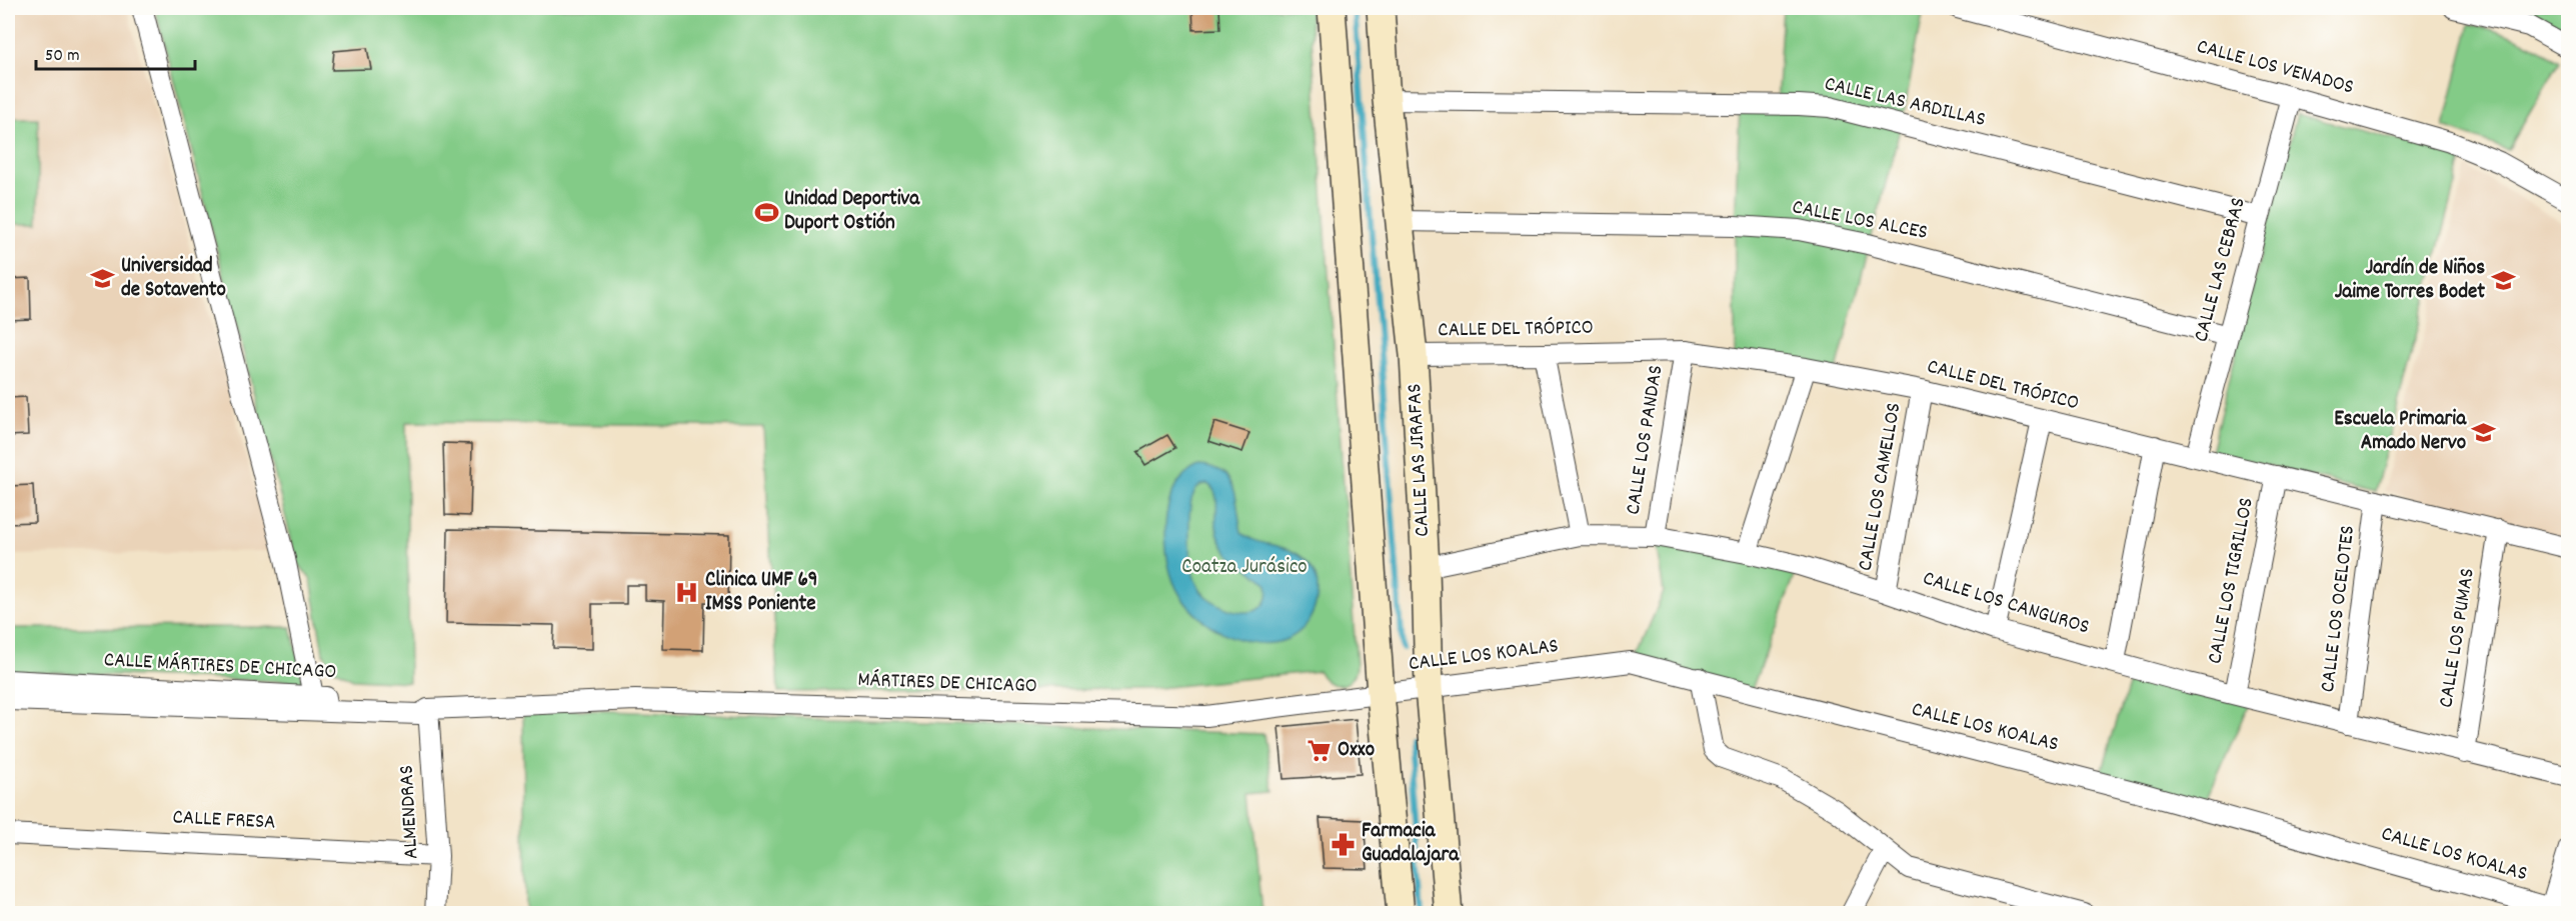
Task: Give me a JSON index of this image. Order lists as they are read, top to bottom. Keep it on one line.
{"streets":{"main road":["CALLE LAS JIRAFAS"],"street":["CALLE LOS VENADOS","CALLE LAS ARDILLAS","CALLE LOS ALCES","CALLE LAS CEBRAS","CALLE DEL TRÓPICO","CALLE LOS PANDAS","CALLE LOS CAMELLOS","CALLE LOS TIGRILLOS","CALLE LOS CANGUROS","CALLE LOS OCELOTES","CALLE LOS PUMAS","CALLE LOS KOALAS","CALLE MÁRTIRES DE CHICAGO","MÁRTIRES DE CHICAGO","ALMENDRAS","CALLE FRESA"]},"crossings":[["CALLE LOS VENADOS","CALLE LAS CEBRAS"],["CALLE LAS ARDILLAS","CALLE LAS CEBRAS"],["CALLE LAS ARDILLAS","CALLE LAS JIRAFAS"],["CALLE LOS ALCES","CALLE LAS CEBRAS"],["CALLE LOS ALCES","CALLE LAS JIRAFAS"],["CALLE LAS CEBRAS","CALLE DEL TRÓPICO"],["CALLE DEL TRÓPICO","CALLE LOS PANDAS"],["CALLE DEL TRÓPICO","CALLE LAS JIRAFAS"],["CALLE DEL TRÓPICO","CALLE LOS CAMELLOS"],["CALLE DEL TRÓPICO","CALLE LOS TIGRILLOS"],["CALLE DEL TRÓPICO","CALLE LOS OCELOTES"],["CALLE DEL TRÓPICO","CALLE LOS PUMAS"],["CALLE LOS PANDAS","CALLE LOS CANGUROS"],["CALLE LAS JIRAFAS","CALLE LOS CANGUROS"],["CALLE LAS JIRAFAS","CALLE LOS KOALAS"],["CALLE LOS CAMELLOS","CALLE LOS CANGUROS"],["CALLE LOS TIGRILLOS","CALLE LOS CANGUROS"],["CALLE LOS CANGUROS","CALLE LOS OCELOTES"],["CALLE LOS CANGUROS","CALLE LOS PUMAS"],["CALLE LOS KOALAS","MÁRTIRES DE CHICAGO"],["CALLE MÁRTIRES DE CHICAGO","MÁRTIRES DE CHICAGO"],["CALLE MÁRTIRES DE CHICAGO","ALMENDRAS"],["ALMENDRAS","CALLE FRESA"]],"parks":["Coatza Jurásico"],"places":{"sports":["Unidad Deportiva Duport Ostión"],"school or university":["Universidad de Sotavento","Jardín de Niños Jaime Torres Bodet","Escuela Primaria Amado Nervo"],"hospital":["Clinica UMF 69 IMSS Poniente"],"supermarket":["Oxxo"],"pharmacy":["Farmacia Guadalajara"]},"scale_bar":"50 m"}
